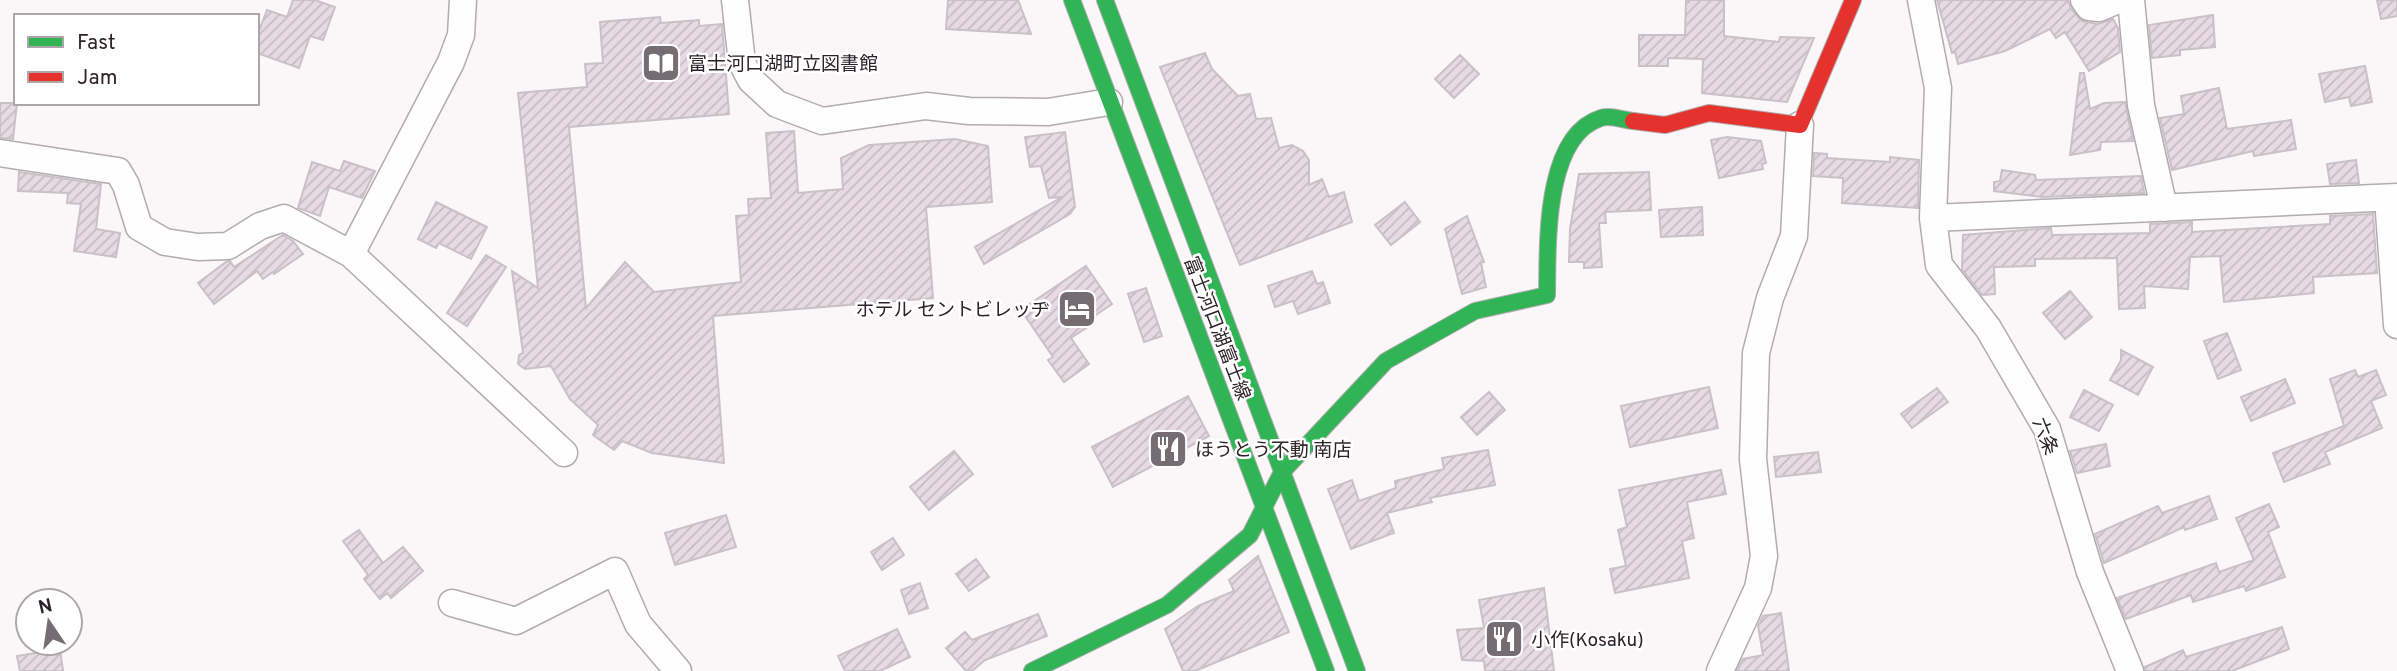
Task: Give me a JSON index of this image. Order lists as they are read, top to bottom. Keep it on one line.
{"streets":{"main road":["富士河口湖富士線"],"street":["六条"]},"places":{"library":["富士河口湖町立図書館"],"hotel":["ホテル セントビレッヂ"],"restaurant":["ほうとう不動 南店","小作(Kosaku)"]},"legend":["Fast","Jam"],"north":"top"}
